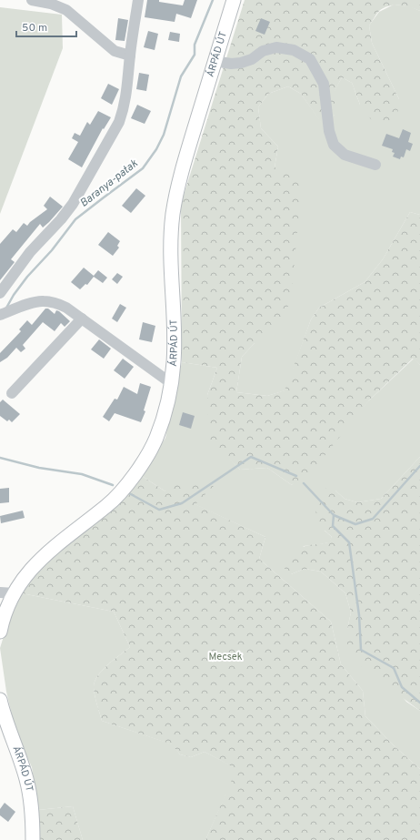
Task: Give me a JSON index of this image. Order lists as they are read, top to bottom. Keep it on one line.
{"streets":{"main road":["ÁRPÁD ÚT"]},"water":["Baranya-patak"],"parks":["Mecsek"],"scale_bar":"50 m"}
